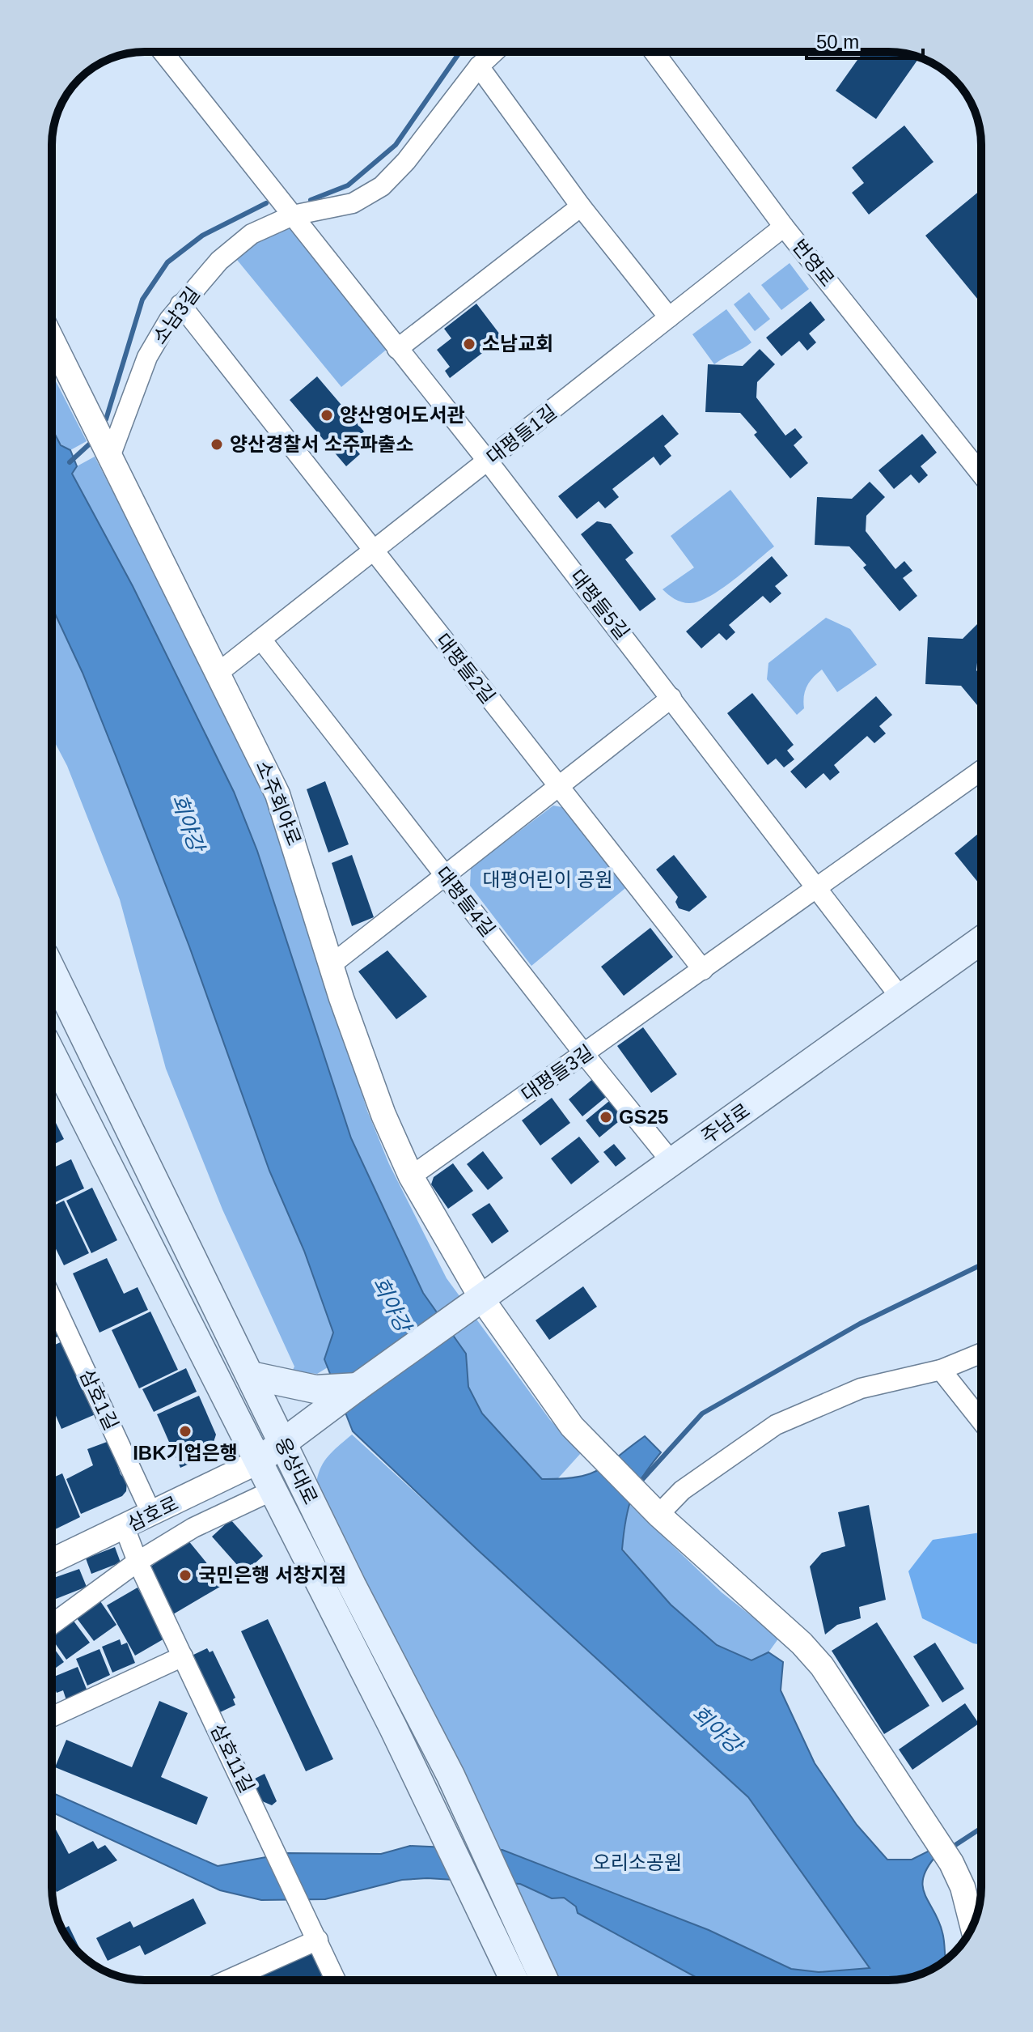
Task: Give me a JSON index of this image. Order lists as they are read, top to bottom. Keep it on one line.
{"streets":{"main road":["주남로","웅상대로"],"street":["번영로","소남3길","대평들1길","대평들5길","대평들2길","소주회야로","대평들4길","대평들3길","삼호1길","삼호로","삼호11길"]},"crossings":[["번영로","대평들1길"],["소남3길","대평들5길"],["소남3길","소주회야로"],["대평들1길","대평들5길"],["대평들1길","대평들2길"],["대평들1길","소주회야로"],["대평들1길","대평들4길"],["대평들5길","대평들3길"],["대평들5길","주남로"],["소주회야로","대평들3길"],["소주회야로","주남로"],["대평들4길","대평들3길"],["대평들4길","주남로"],["주남로","웅상대로"],["주남로","삼호로"],["삼호1길","삼호로"],["웅상대로","삼호로"],["삼호로","삼호11길"]],"water":["회야강"],"parks":["대평어린이 공원","오리소공원"],"places":["소남교회","양산영어도서관","양산경찰서 소주파출소","GS25","IBK기업은행","국민은행 서창지점"],"scale_bar":"50 m"}
